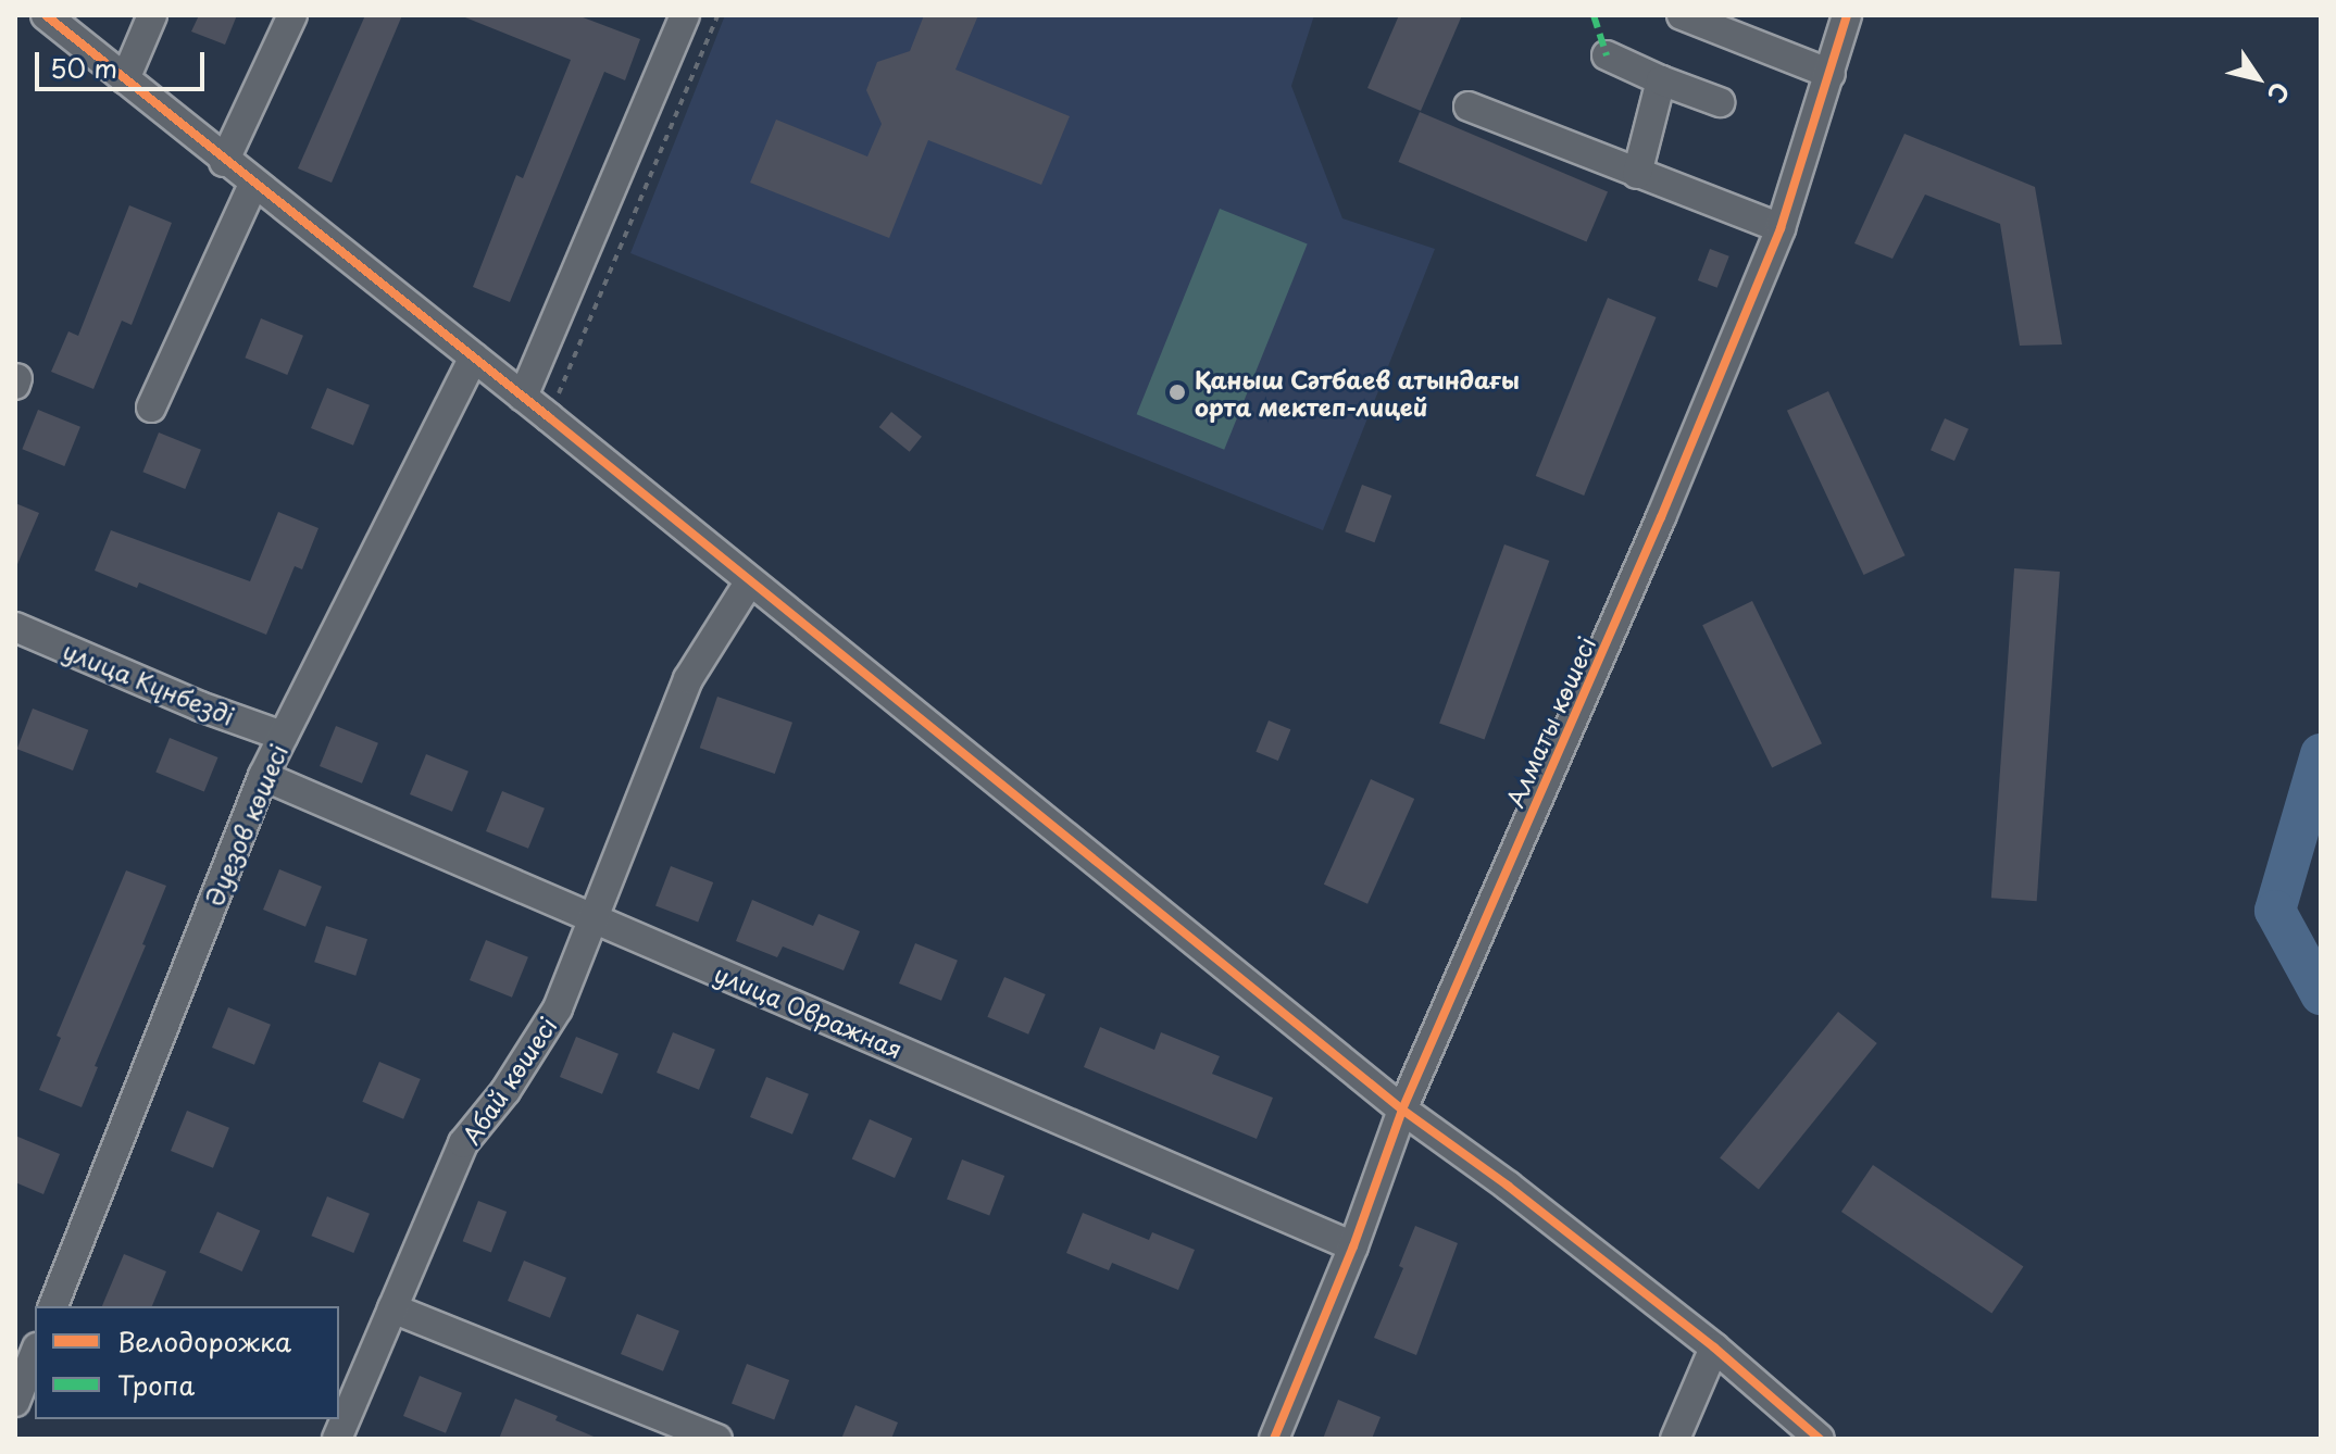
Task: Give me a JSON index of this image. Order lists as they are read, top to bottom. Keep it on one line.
{"streets":{"street":["улица Күнбезді","Алматы көшесі","Әуезов көшесі","улица Овражная","Абай көшесі"]},"crossings":[["улица Күнбезді","Әуезов көшесі"],["Алматы көшесі","улица Овражная"],["Әуезов көшесі","улица Овражная"],["улица Овражная","Абай көшесі"]],"places":["Қаныш Сәтбаев атындағы орта мектеп-лицей"],"legend":["Велодорожка","Тропа"],"scale_bar":"50 m","north":"bottom right"}
